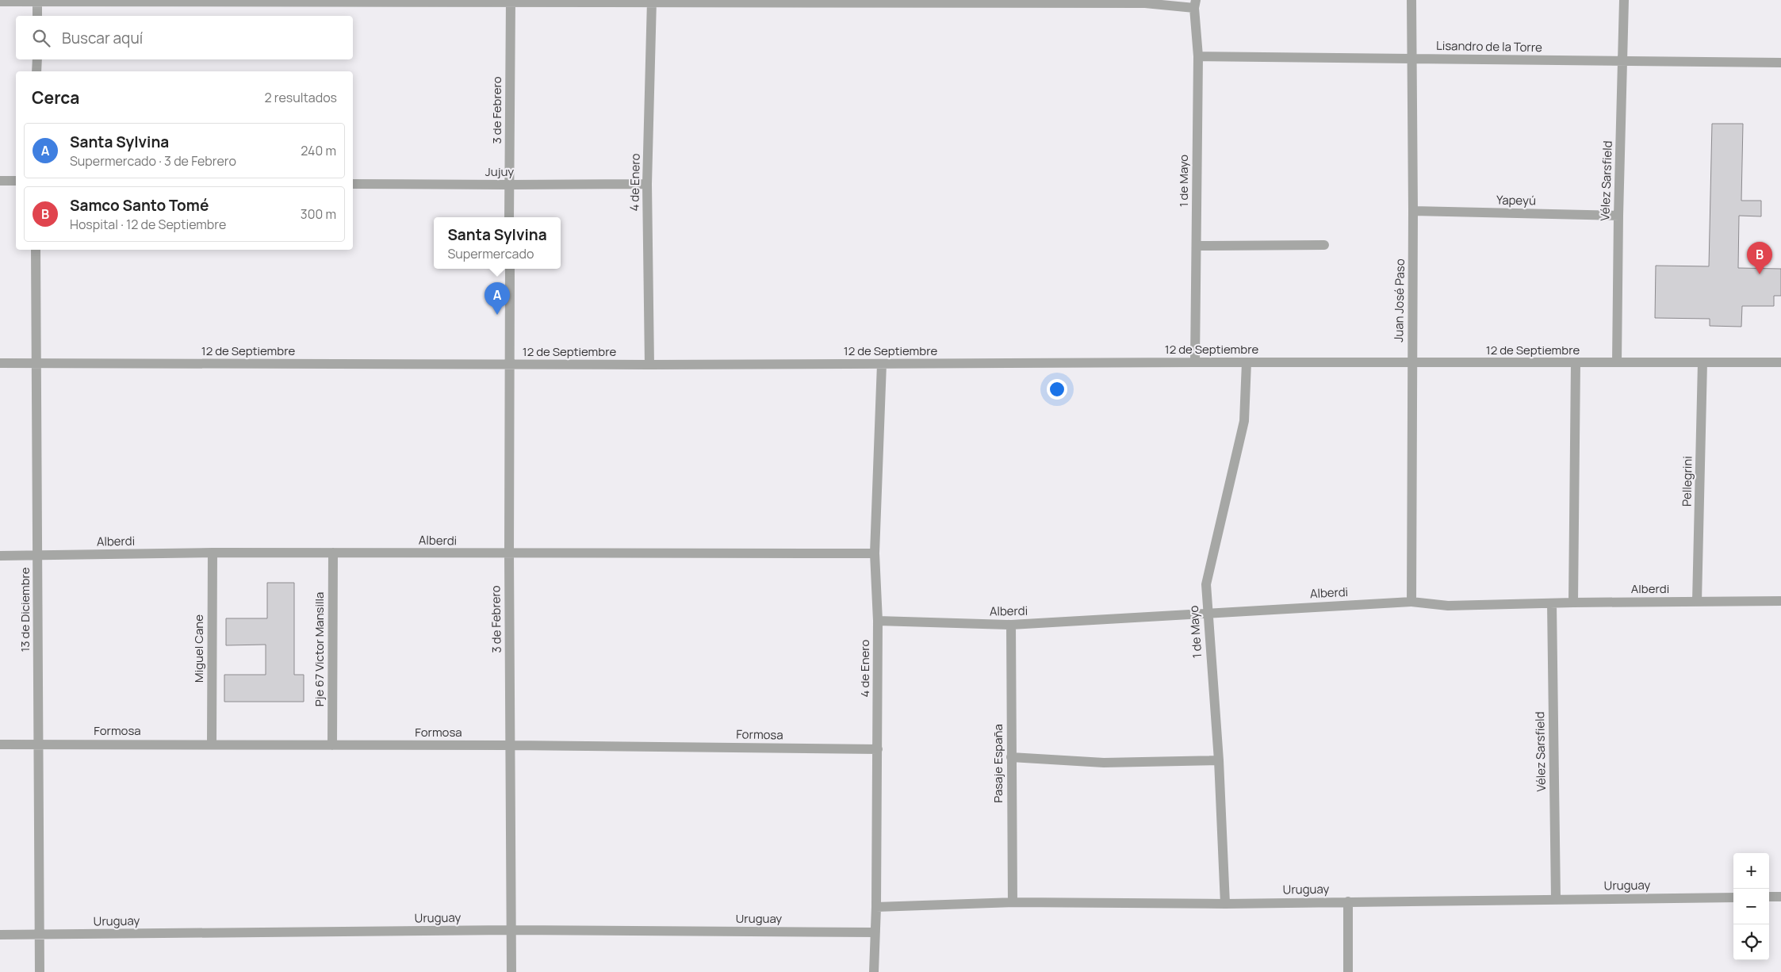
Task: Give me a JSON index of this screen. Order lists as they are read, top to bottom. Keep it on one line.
{"streets":{"street":["Lisandro de la Torre","3 de Febrero","Jujuy","1 de Mayo","Vélez Sarsfield","4 de Enero","Yapeyú","Juan José Paso","12 de Septiembre","Pellegrini","Alberdi","13 de Diciembre","Miguel Cane","Pje 67 Victor Mansilla","Formosa","Pasaje España","Uruguay"]},"crossings":[["Lisandro de la Torre","1 de Mayo"],["Lisandro de la Torre","Vélez Sarsfield"],["Lisandro de la Torre","Juan José Paso"],["3 de Febrero","Jujuy"],["3 de Febrero","12 de Septiembre"],["3 de Febrero","Alberdi"],["3 de Febrero","Formosa"],["3 de Febrero","Uruguay"],["Jujuy","4 de Enero"],["1 de Mayo","12 de Septiembre"],["1 de Mayo","Alberdi"],["1 de Mayo","Uruguay"],["Vélez Sarsfield","Yapeyú"],["Vélez Sarsfield","12 de Septiembre"],["Vélez Sarsfield","Alberdi"],["Vélez Sarsfield","Uruguay"],["4 de Enero","12 de Septiembre"],["4 de Enero","Alberdi"],["4 de Enero","Formosa"],["4 de Enero","Uruguay"],["Yapeyú","Juan José Paso"],["Juan José Paso","12 de Septiembre"],["Juan José Paso","Alberdi"],["12 de Septiembre","Pellegrini"],["12 de Septiembre","13 de Diciembre"],["Pellegrini","Alberdi"],["Alberdi","13 de Diciembre"],["Alberdi","Miguel Cane"],["Alberdi","Pje 67 Victor Mansilla"],["Alberdi","Pasaje España"],["13 de Diciembre","Formosa"],["13 de Diciembre","Uruguay"],["Miguel Cane","Formosa"],["Pje 67 Victor Mansilla","Formosa"],["Pasaje España","Uruguay"]],"page":{"search":"Buscar aquí","heading":["Cerca","2 resultados"],"list":[{"mark":"A","name":"Santa Sylvina","note":"Supermercado · 3 de Febrero","value":"240 m"},{"mark":"B","name":"Samco Santo Tomé","note":"Hospital · 12 de Septiembre","value":"300 m"}],"popup":["Santa Sylvina","Supermercado"],"pins":["B","A"],"map_buttons":["+","−"]}}
